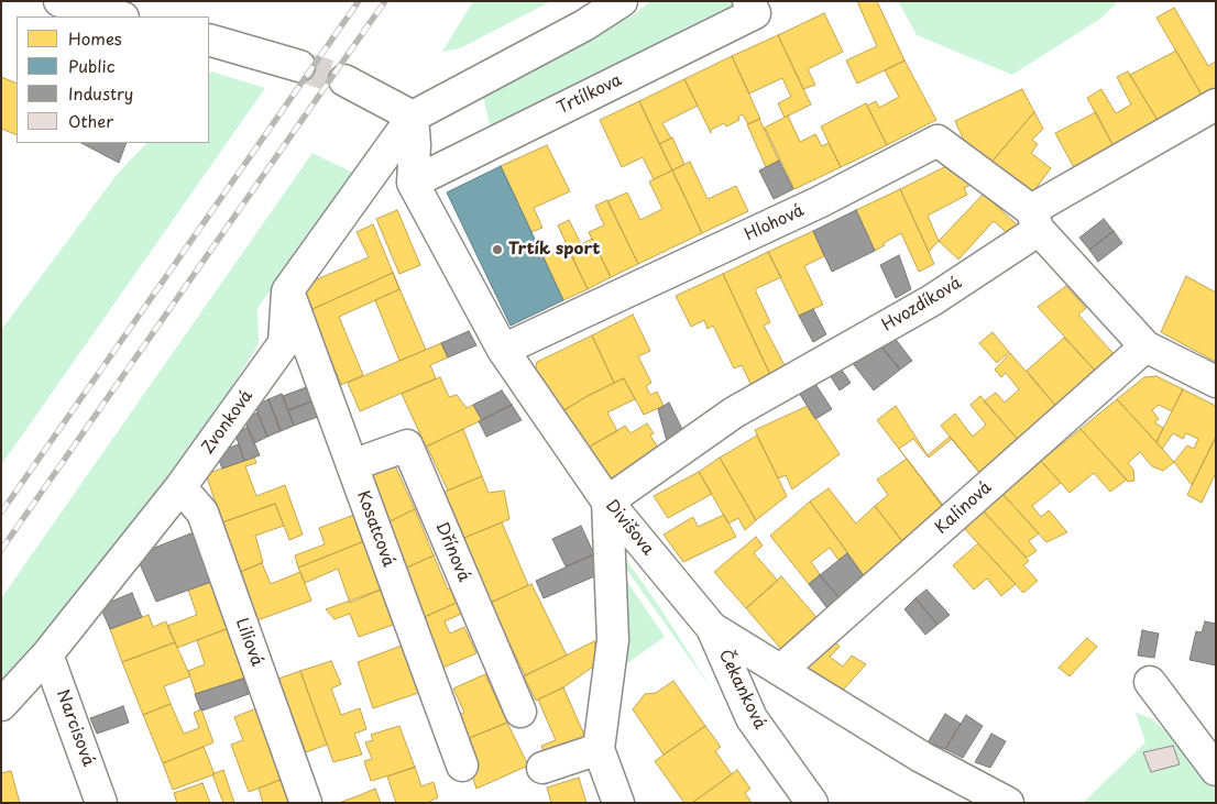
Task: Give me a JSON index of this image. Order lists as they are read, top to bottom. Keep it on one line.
{"streets":{"street":["Trtílkova","Hlohová","Hvozdíková","Zvonková","Kalinová","Divišova","Kosatcová","Dřínová","Liliová","Čekanková","Narcisová"]},"crossings":[["Trtílkova","Divišova"],["Hlohová","Hvozdíková"],["Hlohová","Kalinová"],["Hlohová","Divišova"],["Hvozdíková","Divišova"],["Zvonková","Kosatcová"],["Zvonková","Liliová"],["Zvonková","Narcisová"],["Kalinová","Divišova"],["Divišova","Čekanková"],["Kosatcová","Dřínová"]],"places":["Trtík sport"],"legend":["Homes","Public","Industry","Other"]}
